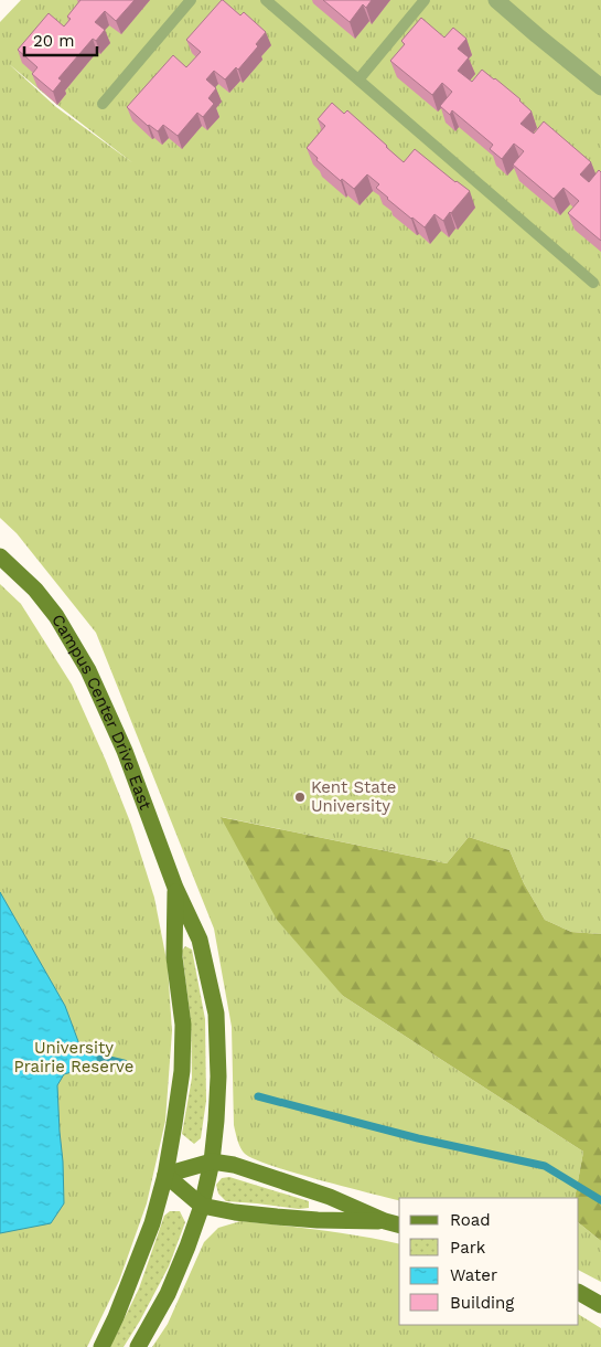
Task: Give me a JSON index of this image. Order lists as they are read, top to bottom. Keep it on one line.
{"streets":{"street":["Campus Center Drive East"]},"parks":["University Prairie Reserve"],"places":["Kent State University"],"legend":["Road","Park","Water","Building"],"scale_bar":"20 m"}
